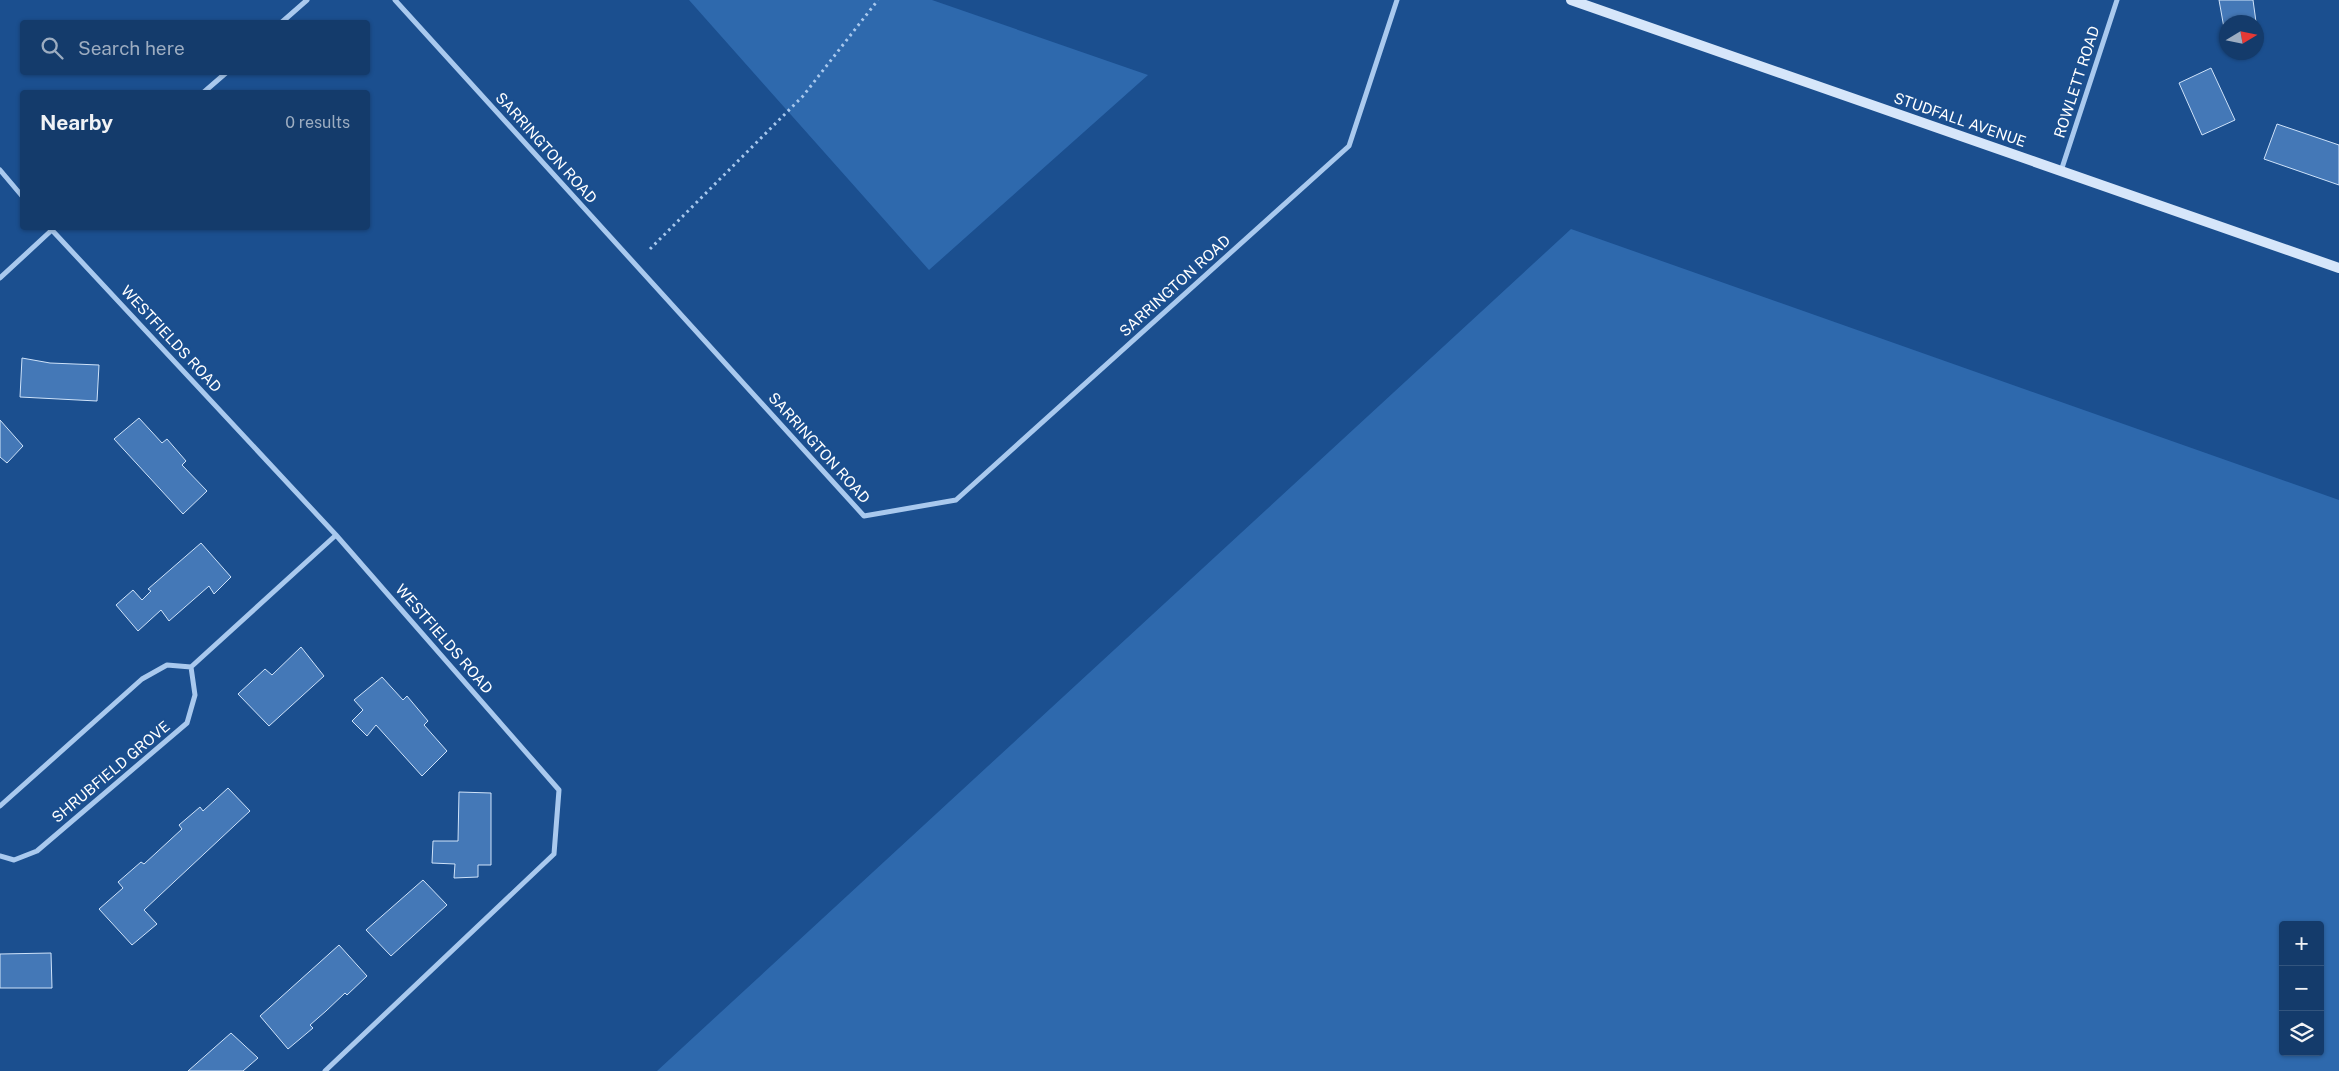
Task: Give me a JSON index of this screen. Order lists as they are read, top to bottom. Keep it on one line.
{"streets":{"street":["ROWLETT ROAD","STUDFALL AVENUE","SARRINGTON ROAD","WESTFIELDS ROAD","SHRUBFIELD GROVE"]},"crossings":[["ROWLETT ROAD","STUDFALL AVENUE"]],"north":"right","page":{"search":"Search here","heading":["Nearby","0 results"],"map_buttons":["+","−"]}}
